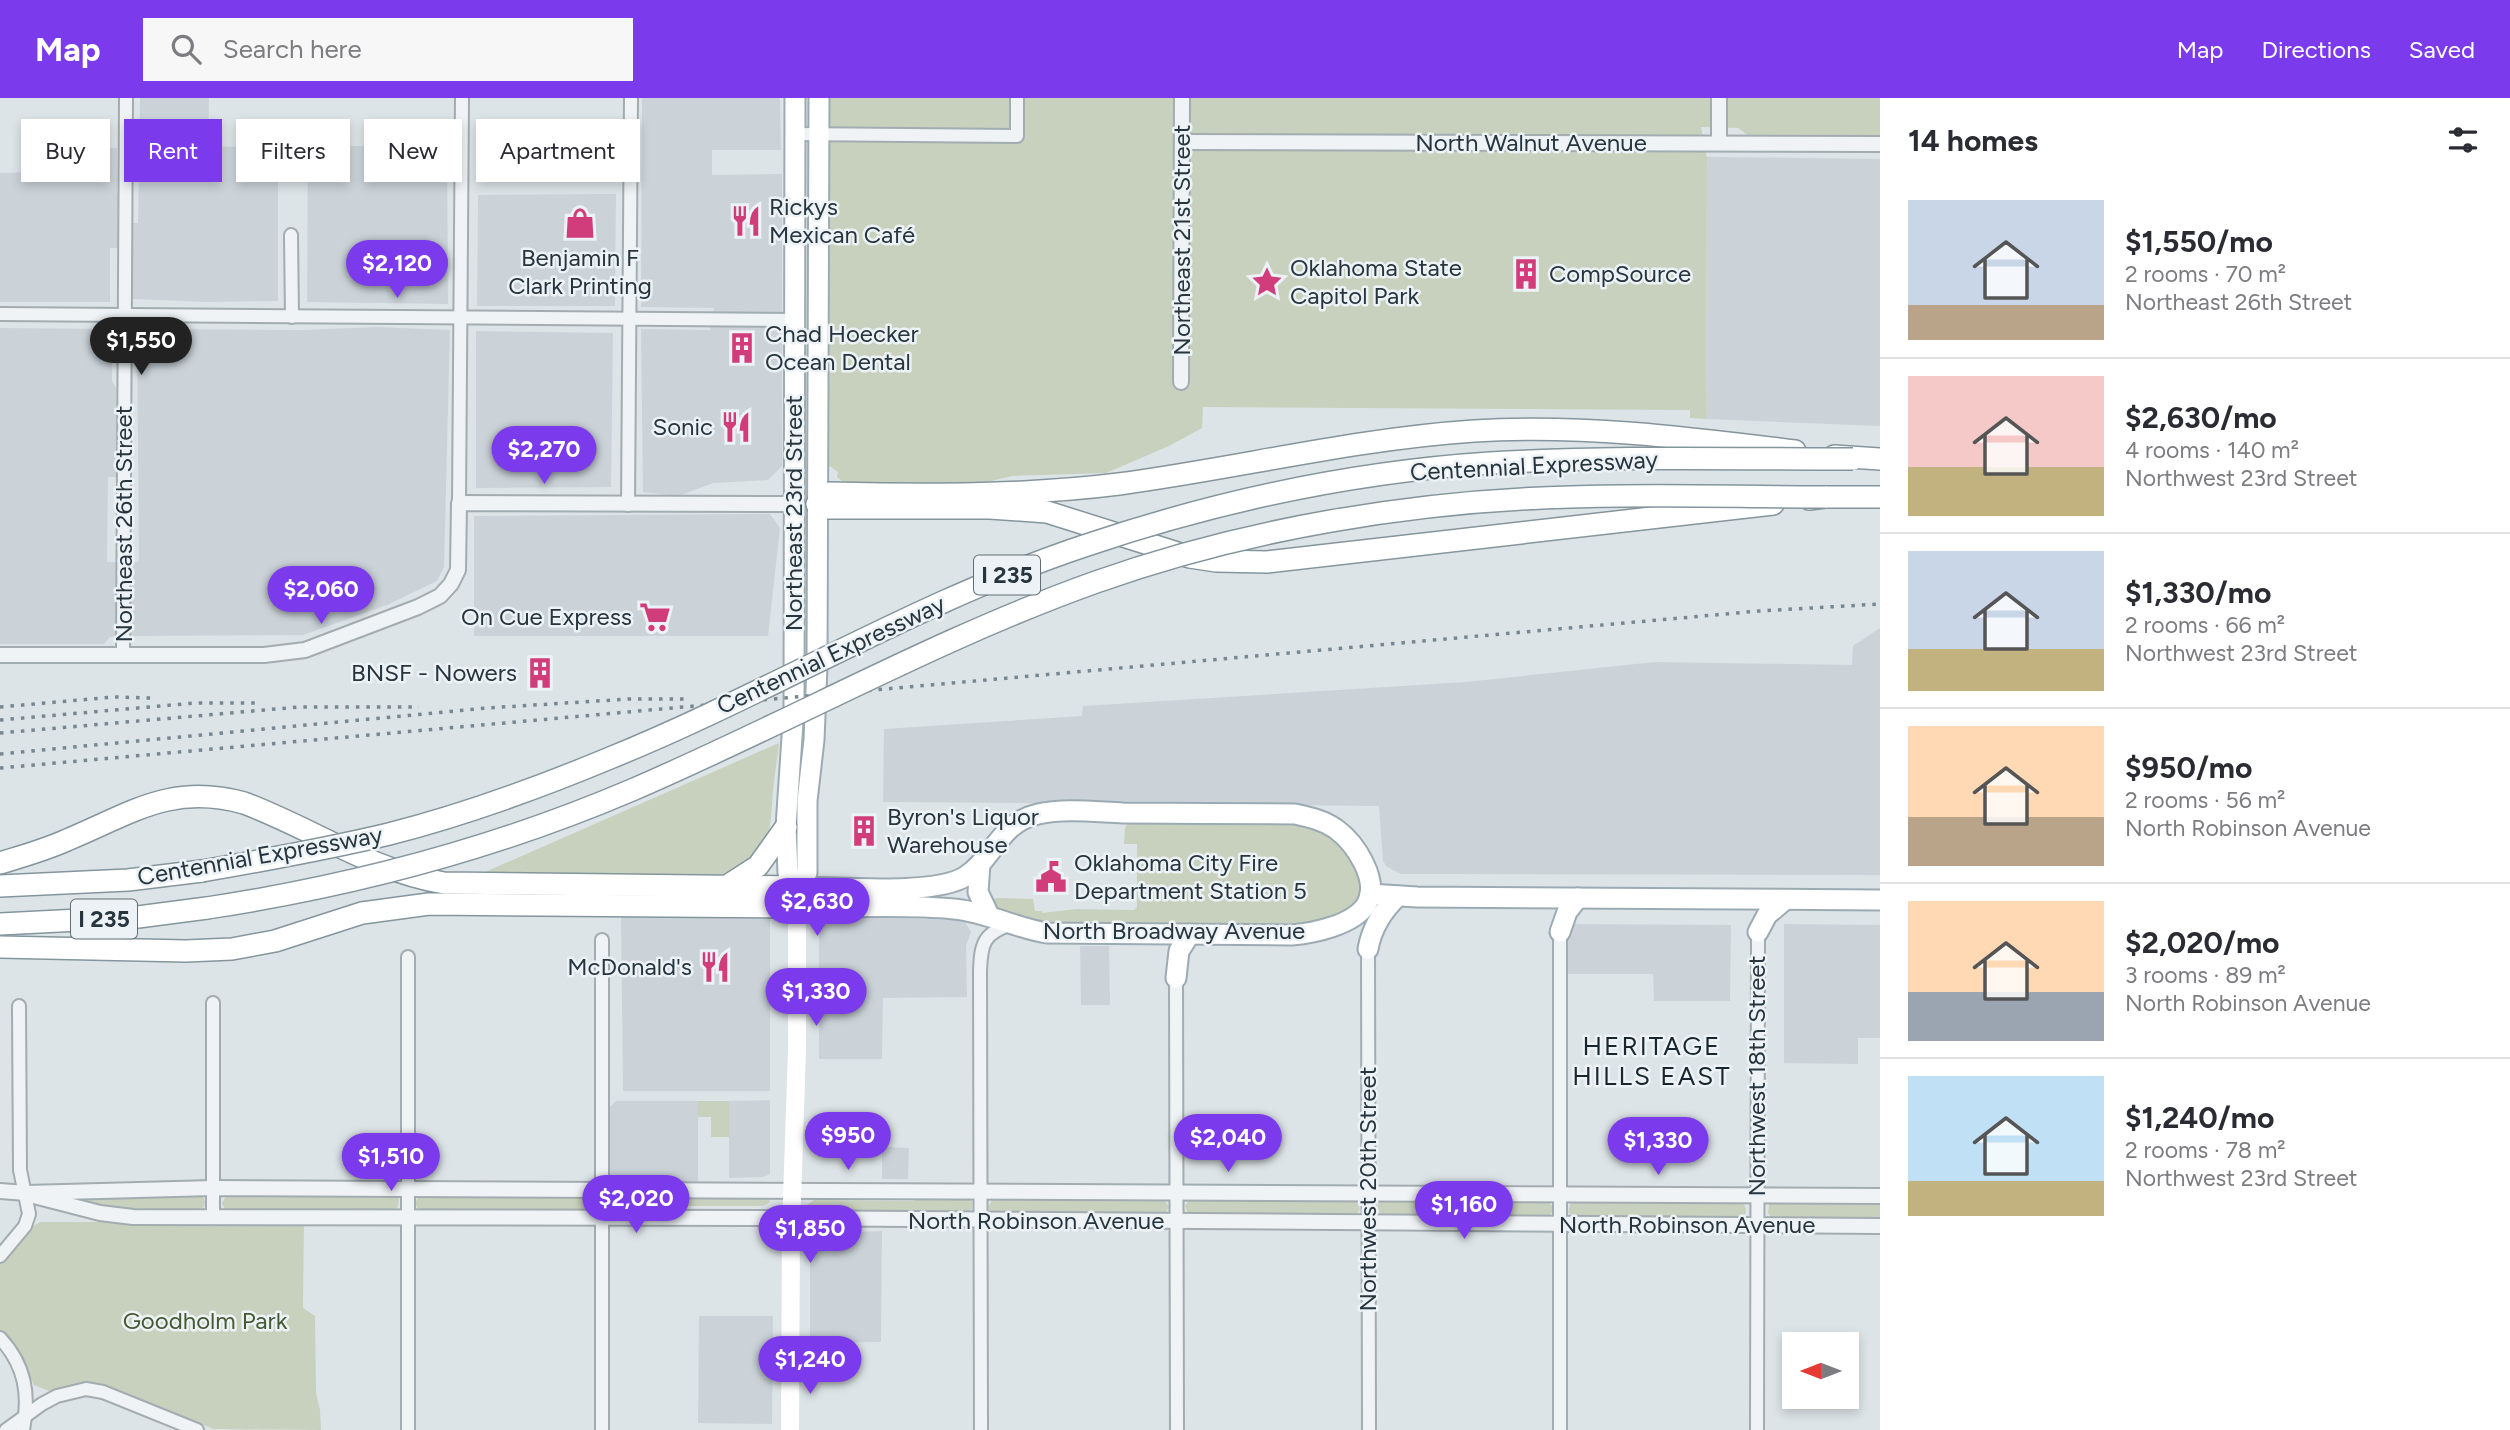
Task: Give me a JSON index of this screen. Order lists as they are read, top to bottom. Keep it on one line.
{"streets":{"highway":["Centennial Expressway","I 235"],"main road":["Northeast 23rd Street","North Broadway Avenue"],"street":["North Walnut Avenue","Northeast 21st Street","Northeast 26th Street","Northwest 18th Street","Northwest 20th Street","North Robinson Avenue"]},"crossings":[["North Walnut Avenue","Northeast 21st Street"],["Northeast 23rd Street","North Broadway Avenue"],["Northwest 18th Street","North Robinson Avenue"],["Northwest 20th Street","North Robinson Avenue"]],"districts":["HERITAGE HILLS EAST"],"parks":["Goodholm Park"],"places":{"restaurant":["Rickys Mexican Café","Sonic","McDonald's"],"shop":["Benjamin F Clark Printing"],"building":["CompSource","Chad Hoecker Ocean Dental","BNSF - Nowers","Byron's Liquor Warehouse"],"place":["Oklahoma State Capitol Park"],"supermarket":["On Cue Express"],"public building":["Oklahoma City Fire Department Station 5"]},"north":"left","page":{"header":"Map","search":"Search here","nav":["Map","Directions","Saved"],"heading":"14 homes","chip":["Buy","Rent","Filters","New","Apartment"],"list":[{"name":"$1,550/mo","note":"2 rooms · 70 m² · Northeast 26th Street"},{"name":"$2,630/mo","note":"4 rooms · 140 m² · Northwest 23rd Street"},{"name":"$1,330/mo","note":"2 rooms · 66 m² · Northwest 23rd Street"},{"name":"$950/mo","note":"2 rooms · 56 m² · North Robinson Avenue"},{"name":"$2,020/mo","note":"3 rooms · 89 m² · North Robinson Avenue"},{"name":"$1,240/mo","note":"2 rooms · 78 m² · Northwest 23rd Street"}],"price":["$2,120","$1,550","$2,270","$2,060","$2,630","$1,330","$950","$2,040","$1,330","$1,510","$2,020","$1,160","$1,850","$1,240"]}}
